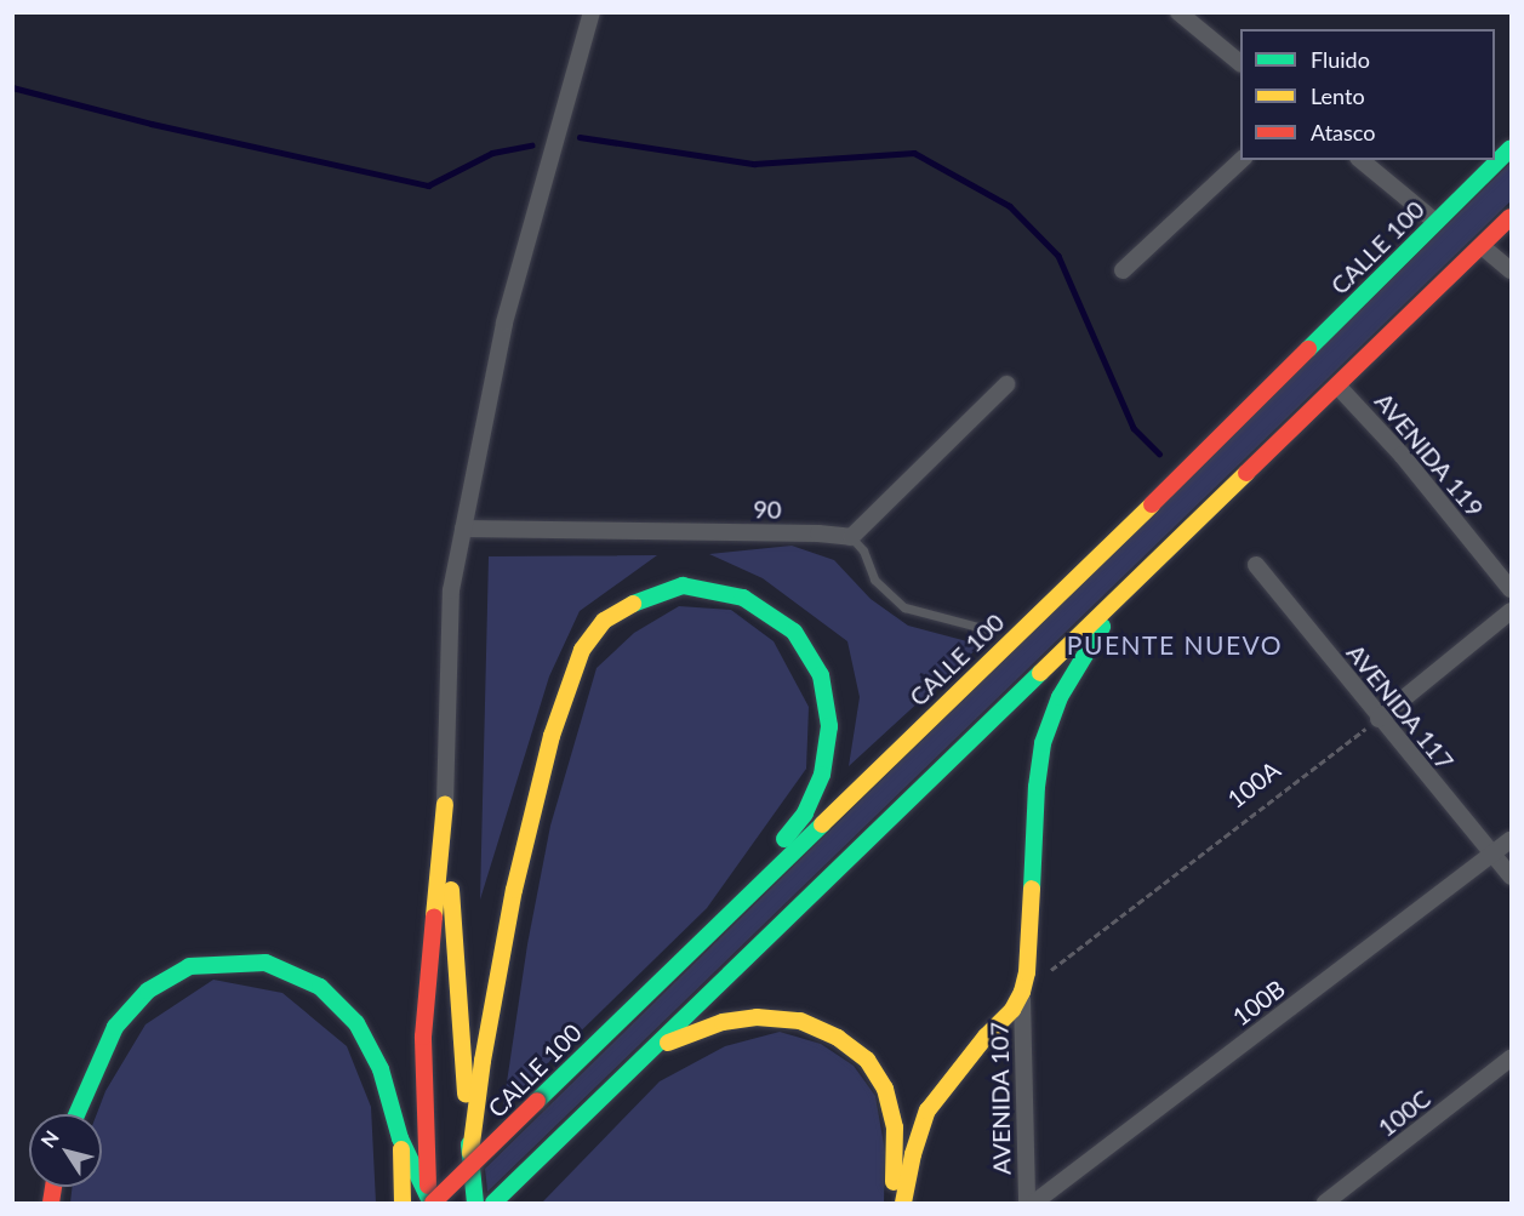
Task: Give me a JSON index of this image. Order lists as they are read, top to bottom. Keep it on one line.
{"streets":{"highway":["CALLE 100"],"street":["AVENIDA 119","90","AVENIDA 117","100B","AVENIDA 107","100C"],"path":["100A"]},"crossings":[["AVENIDA 117","100A"],["AVENIDA 117","100B"],["100A","AVENIDA 107"]],"districts":["PUENTE NUEVO"],"legend":["Fluido","Lento","Atasco"],"north":"top left"}
